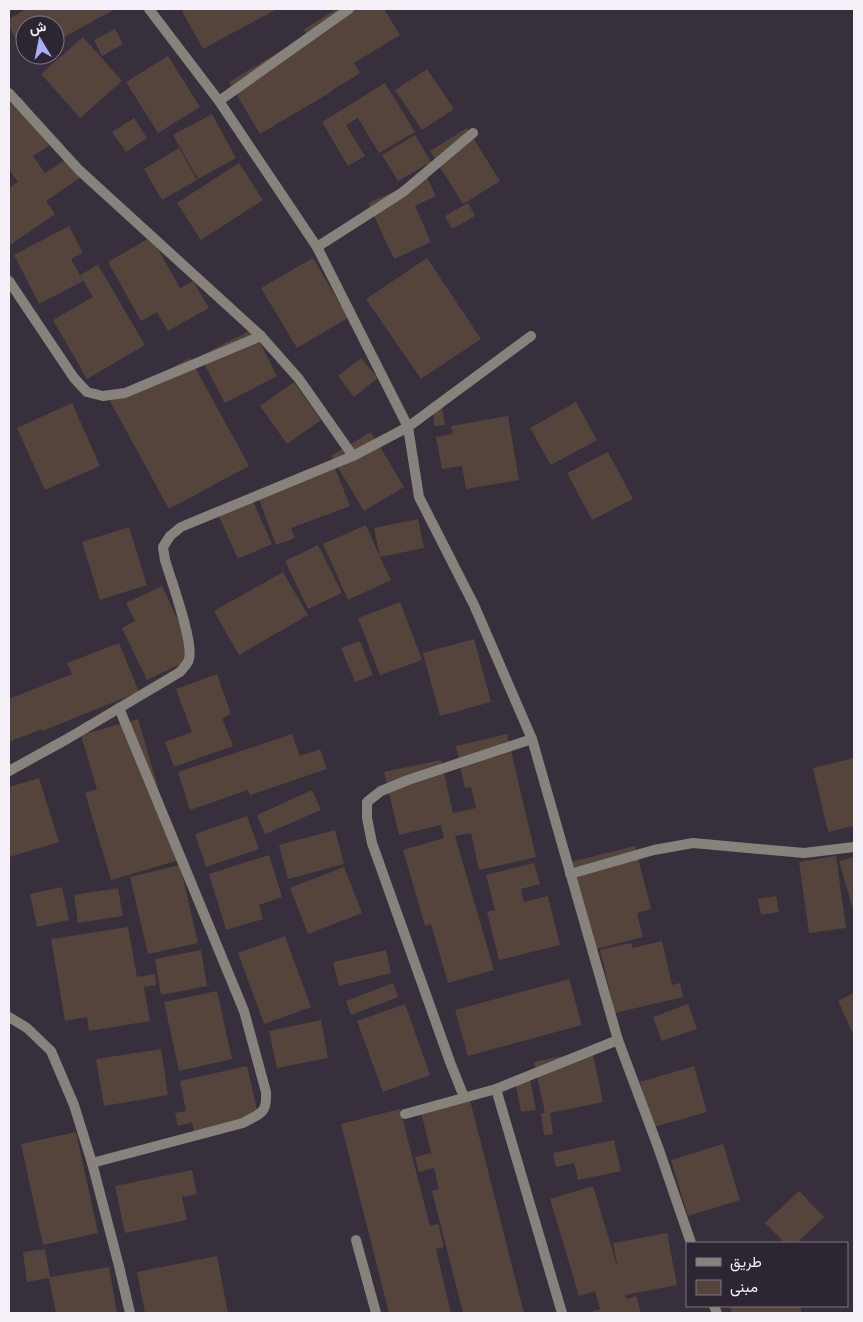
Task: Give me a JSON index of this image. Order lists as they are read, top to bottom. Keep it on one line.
{"legend":["طريق","مبنى"],"north":"top"}
